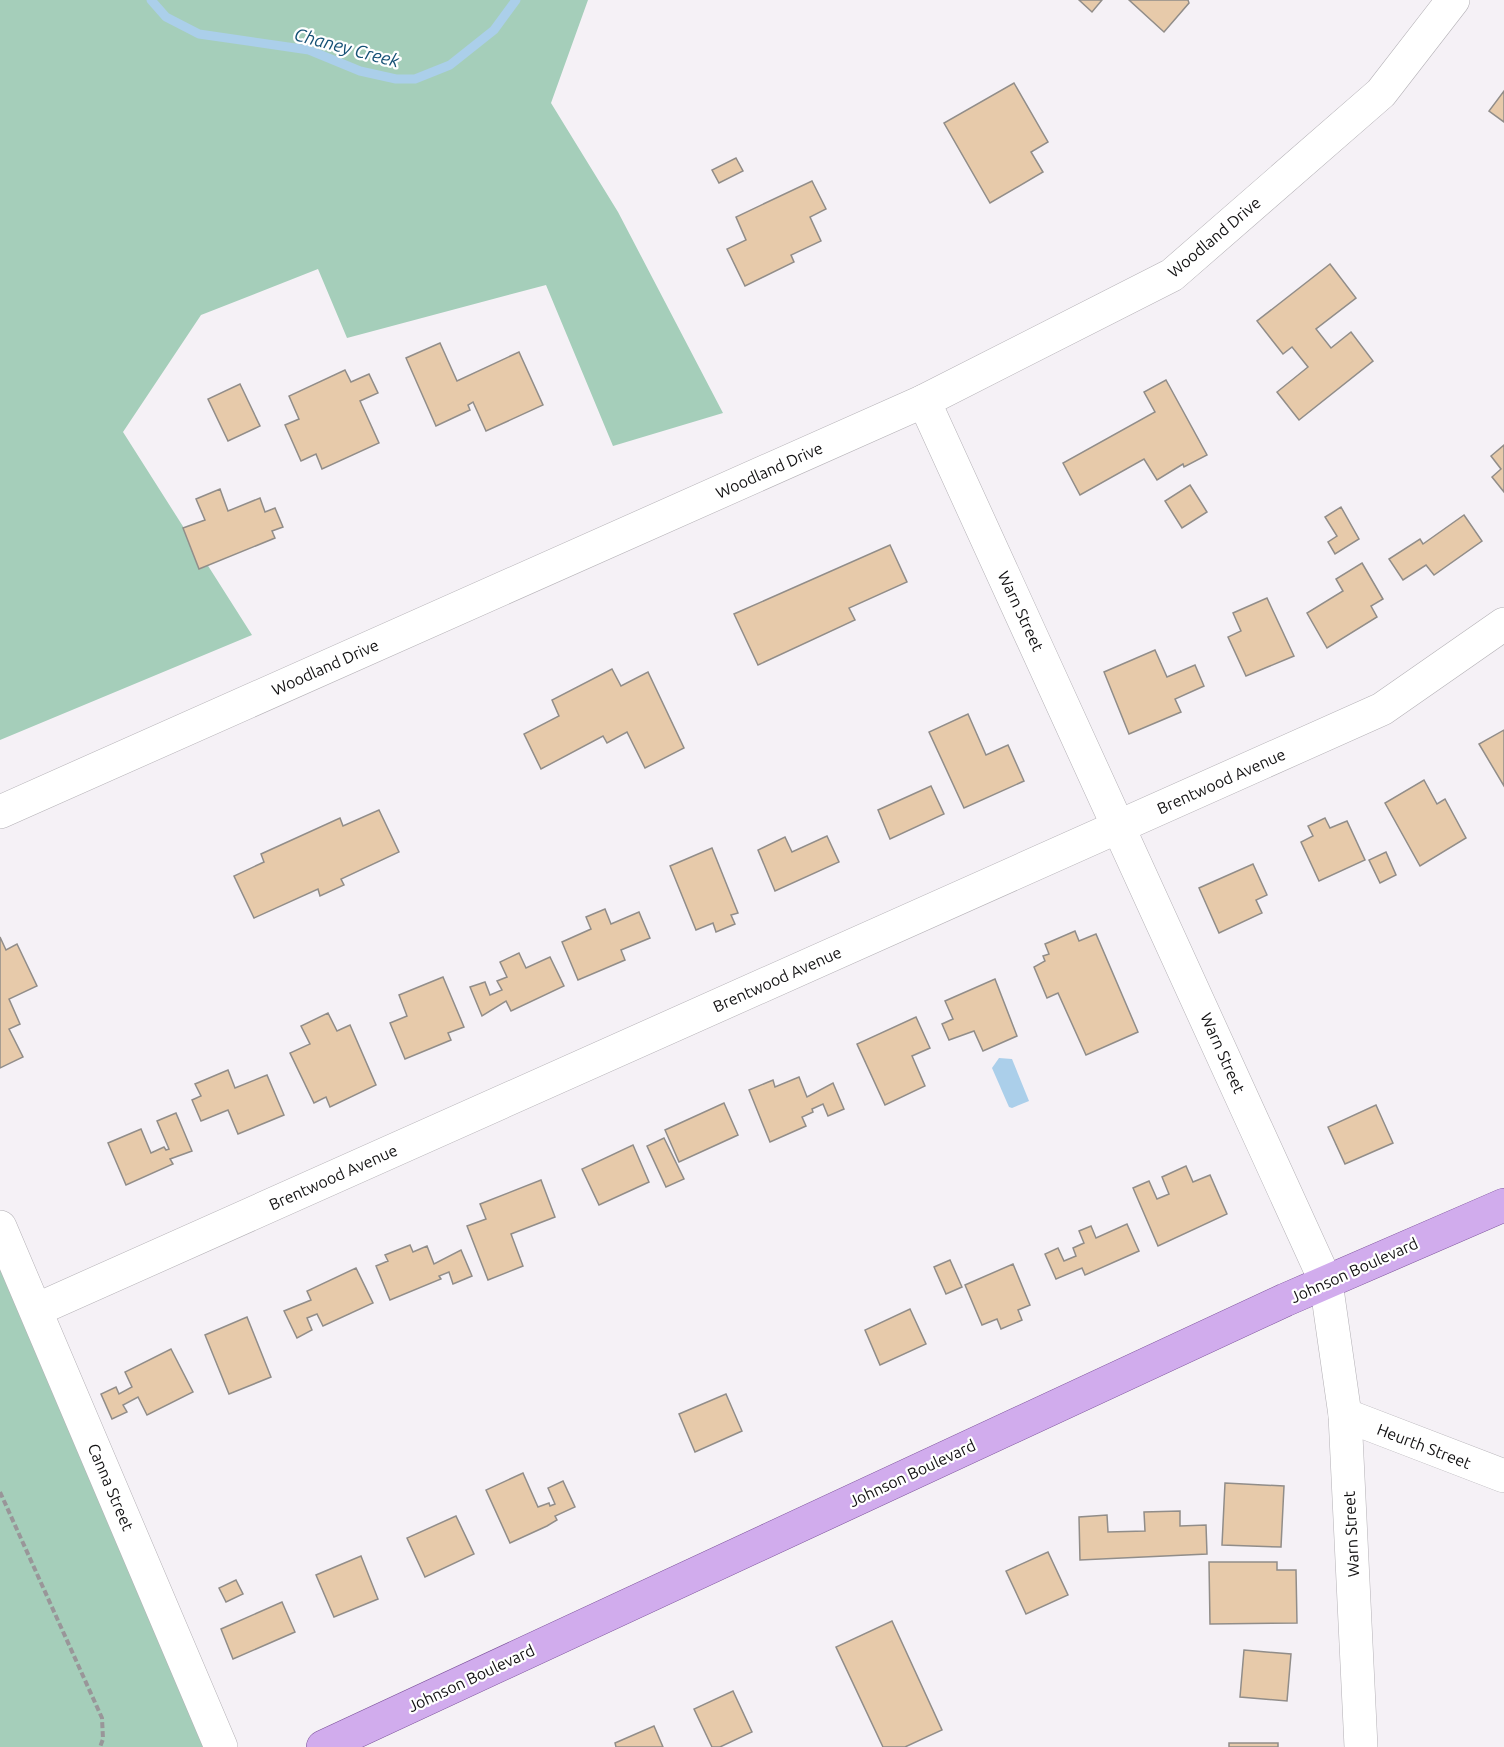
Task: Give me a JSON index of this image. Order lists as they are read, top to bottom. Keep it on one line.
{"streets":{"main road":["Johnson Boulevard"],"street":["Woodland Drive","Warn Street","Brentwood Avenue","Heurth Street","Canna Street"]},"crossings":[["Woodland Drive","Warn Street"],["Warn Street","Brentwood Avenue"],["Warn Street","Johnson Boulevard"],["Warn Street","Heurth Street"],["Brentwood Avenue","Canna Street"]],"water":["Chaney Creek"]}
